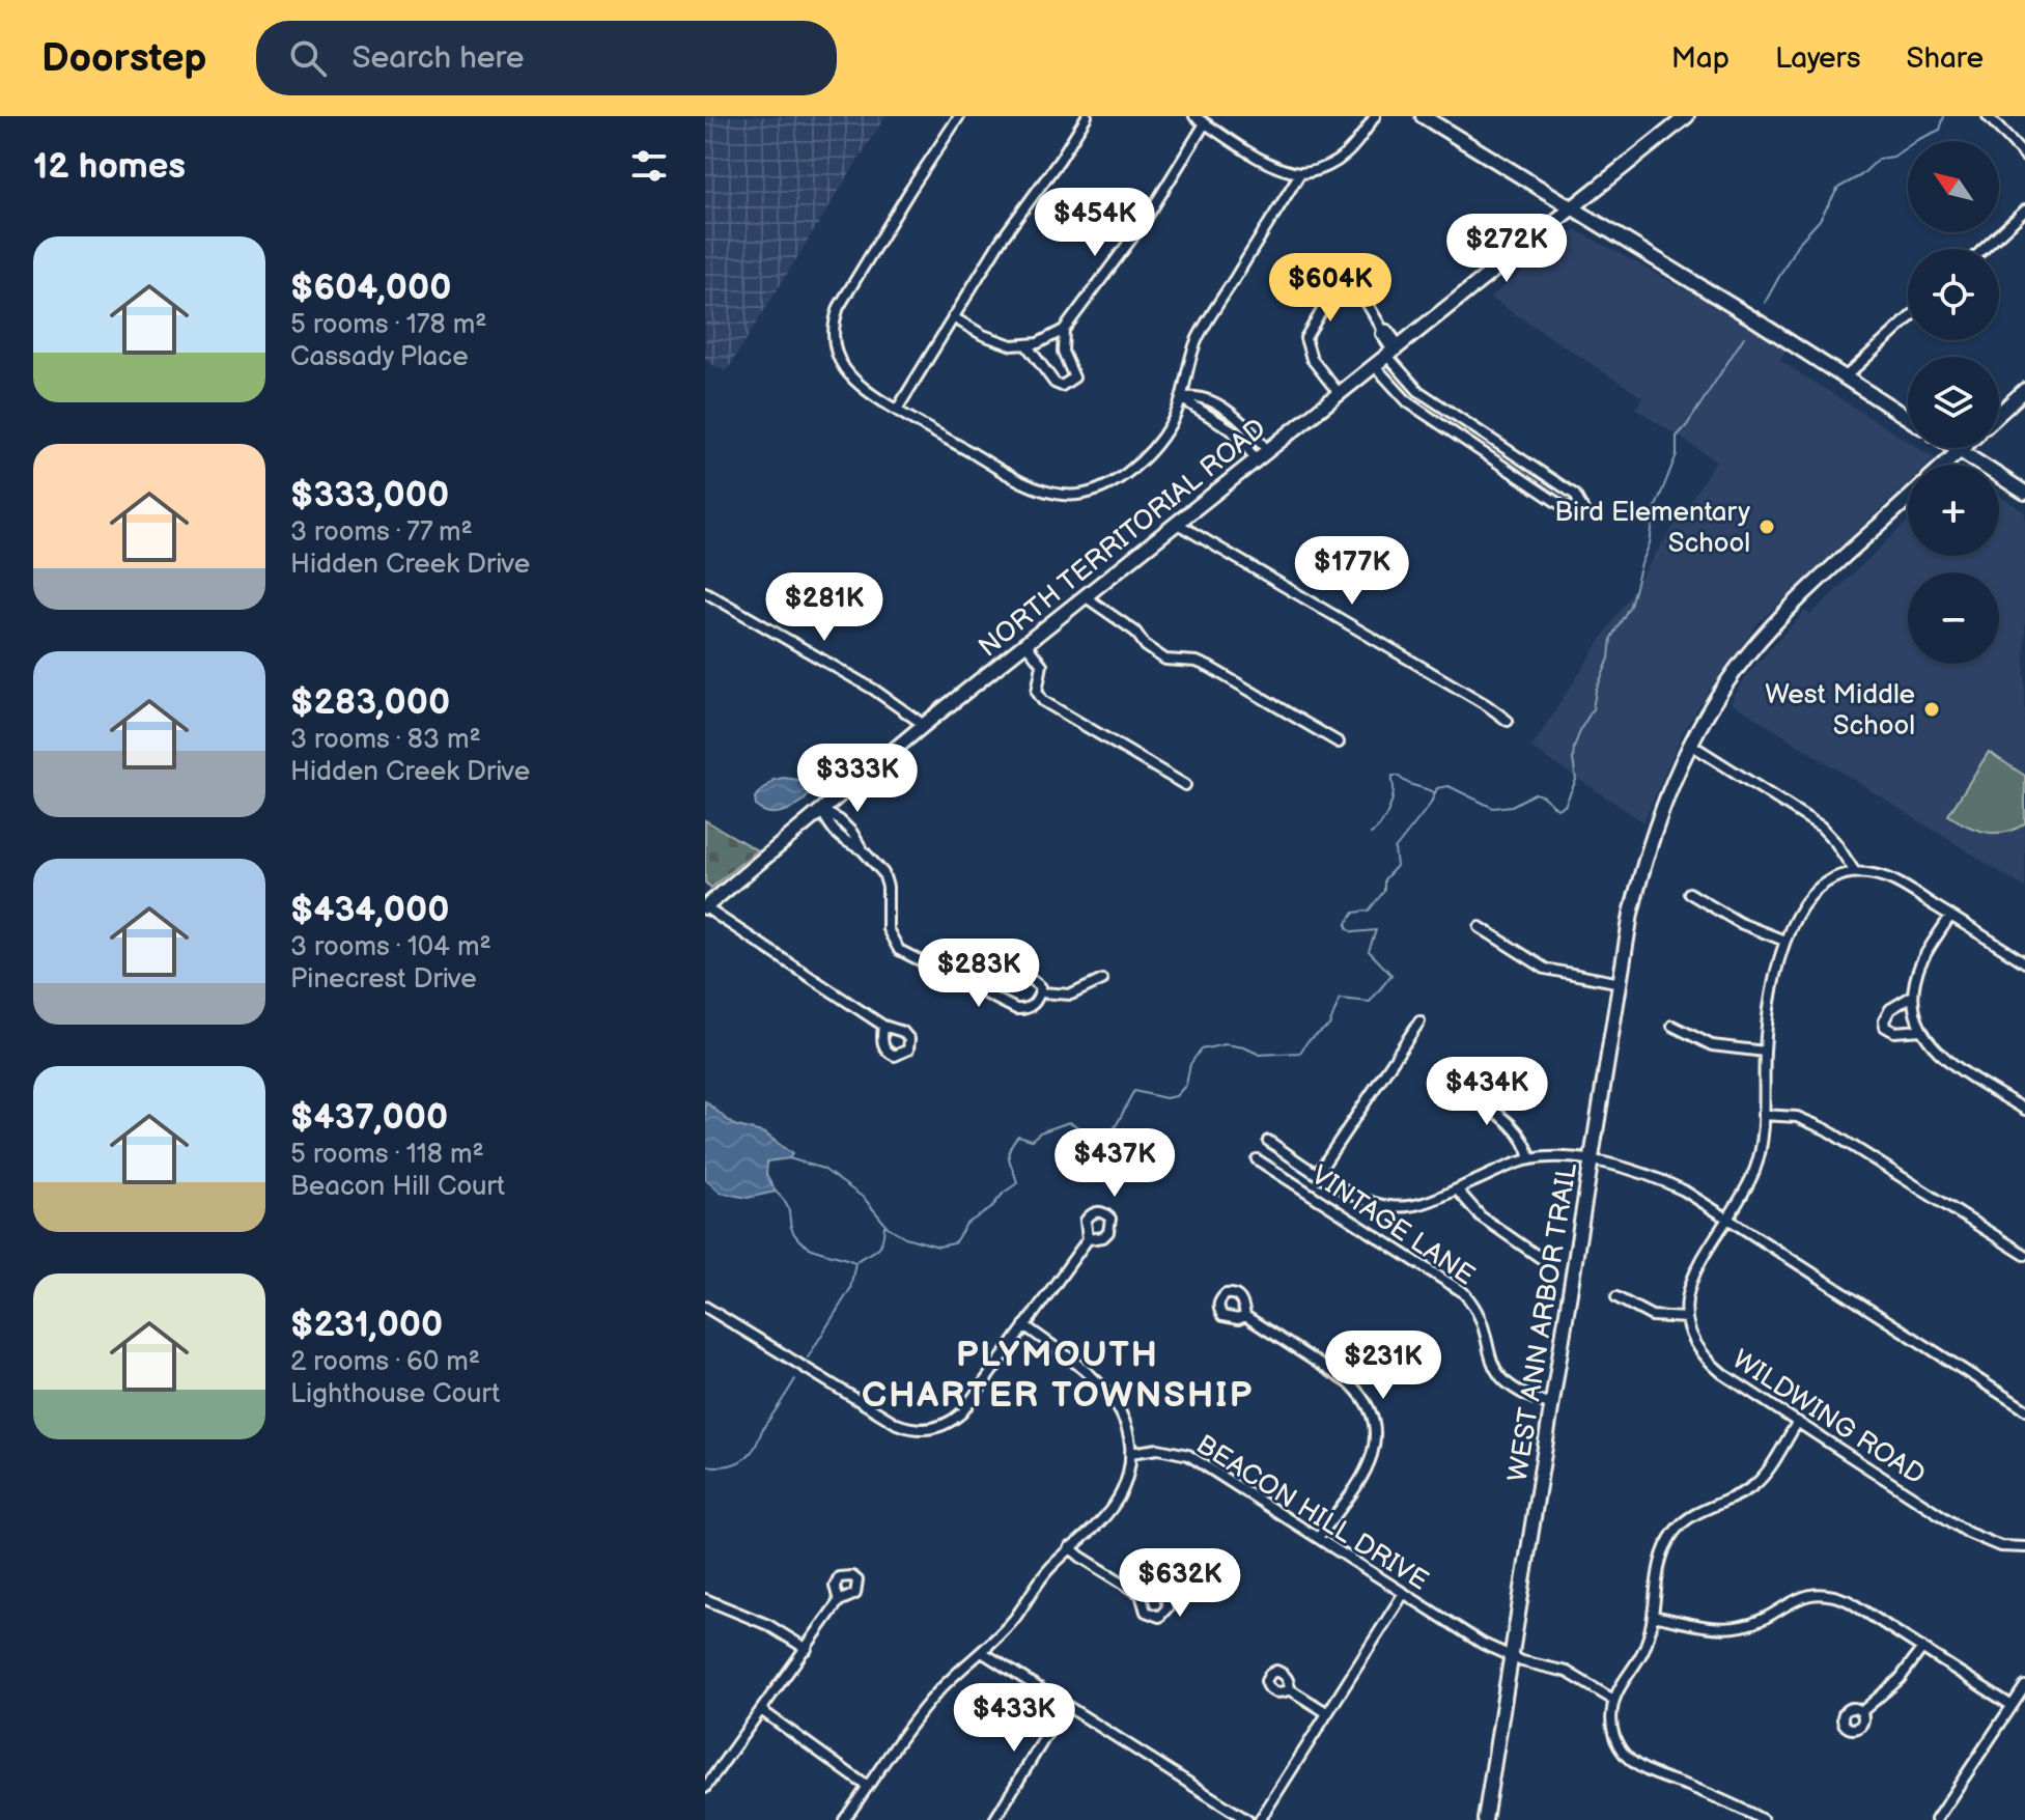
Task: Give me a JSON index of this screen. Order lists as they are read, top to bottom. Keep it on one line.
{"streets":{"main road":["NORTH TERRITORIAL ROAD","WEST ANN ARBOR TRAIL"],"street":["VINTAGE LANE","WILDWING ROAD","BEACON HILL DRIVE"]},"crossings":[["VINTAGE LANE","WEST ANN ARBOR TRAIL"],["WEST ANN ARBOR TRAIL","BEACON HILL DRIVE"]],"districts":["PLYMOUTH CHARTER TOWNSHIP"],"places":["Bird Elementary School","West Middle School"],"north":"top left","page":{"header":"Doorstep","search":"Search here","nav":["Map","Layers","Share"],"heading":"12 homes","map_buttons":["+","−"],"price":["$454K","$272K","$604K","$177K","$281K","$333K","$283K","$434K","$437K","$231K","$632K","$433K"],"list":[{"name":"$604,000","note":"5 rooms · 178 m² · Cassady Place"},{"name":"$333,000","note":"3 rooms · 77 m² · Hidden Creek Drive"},{"name":"$283,000","note":"3 rooms · 83 m² · Hidden Creek Drive"},{"name":"$434,000","note":"3 rooms · 104 m² · Pinecrest Drive"},{"name":"$437,000","note":"5 rooms · 118 m² · Beacon Hill Court"},{"name":"$231,000","note":"2 rooms · 60 m² · Lighthouse Court"}]}}
